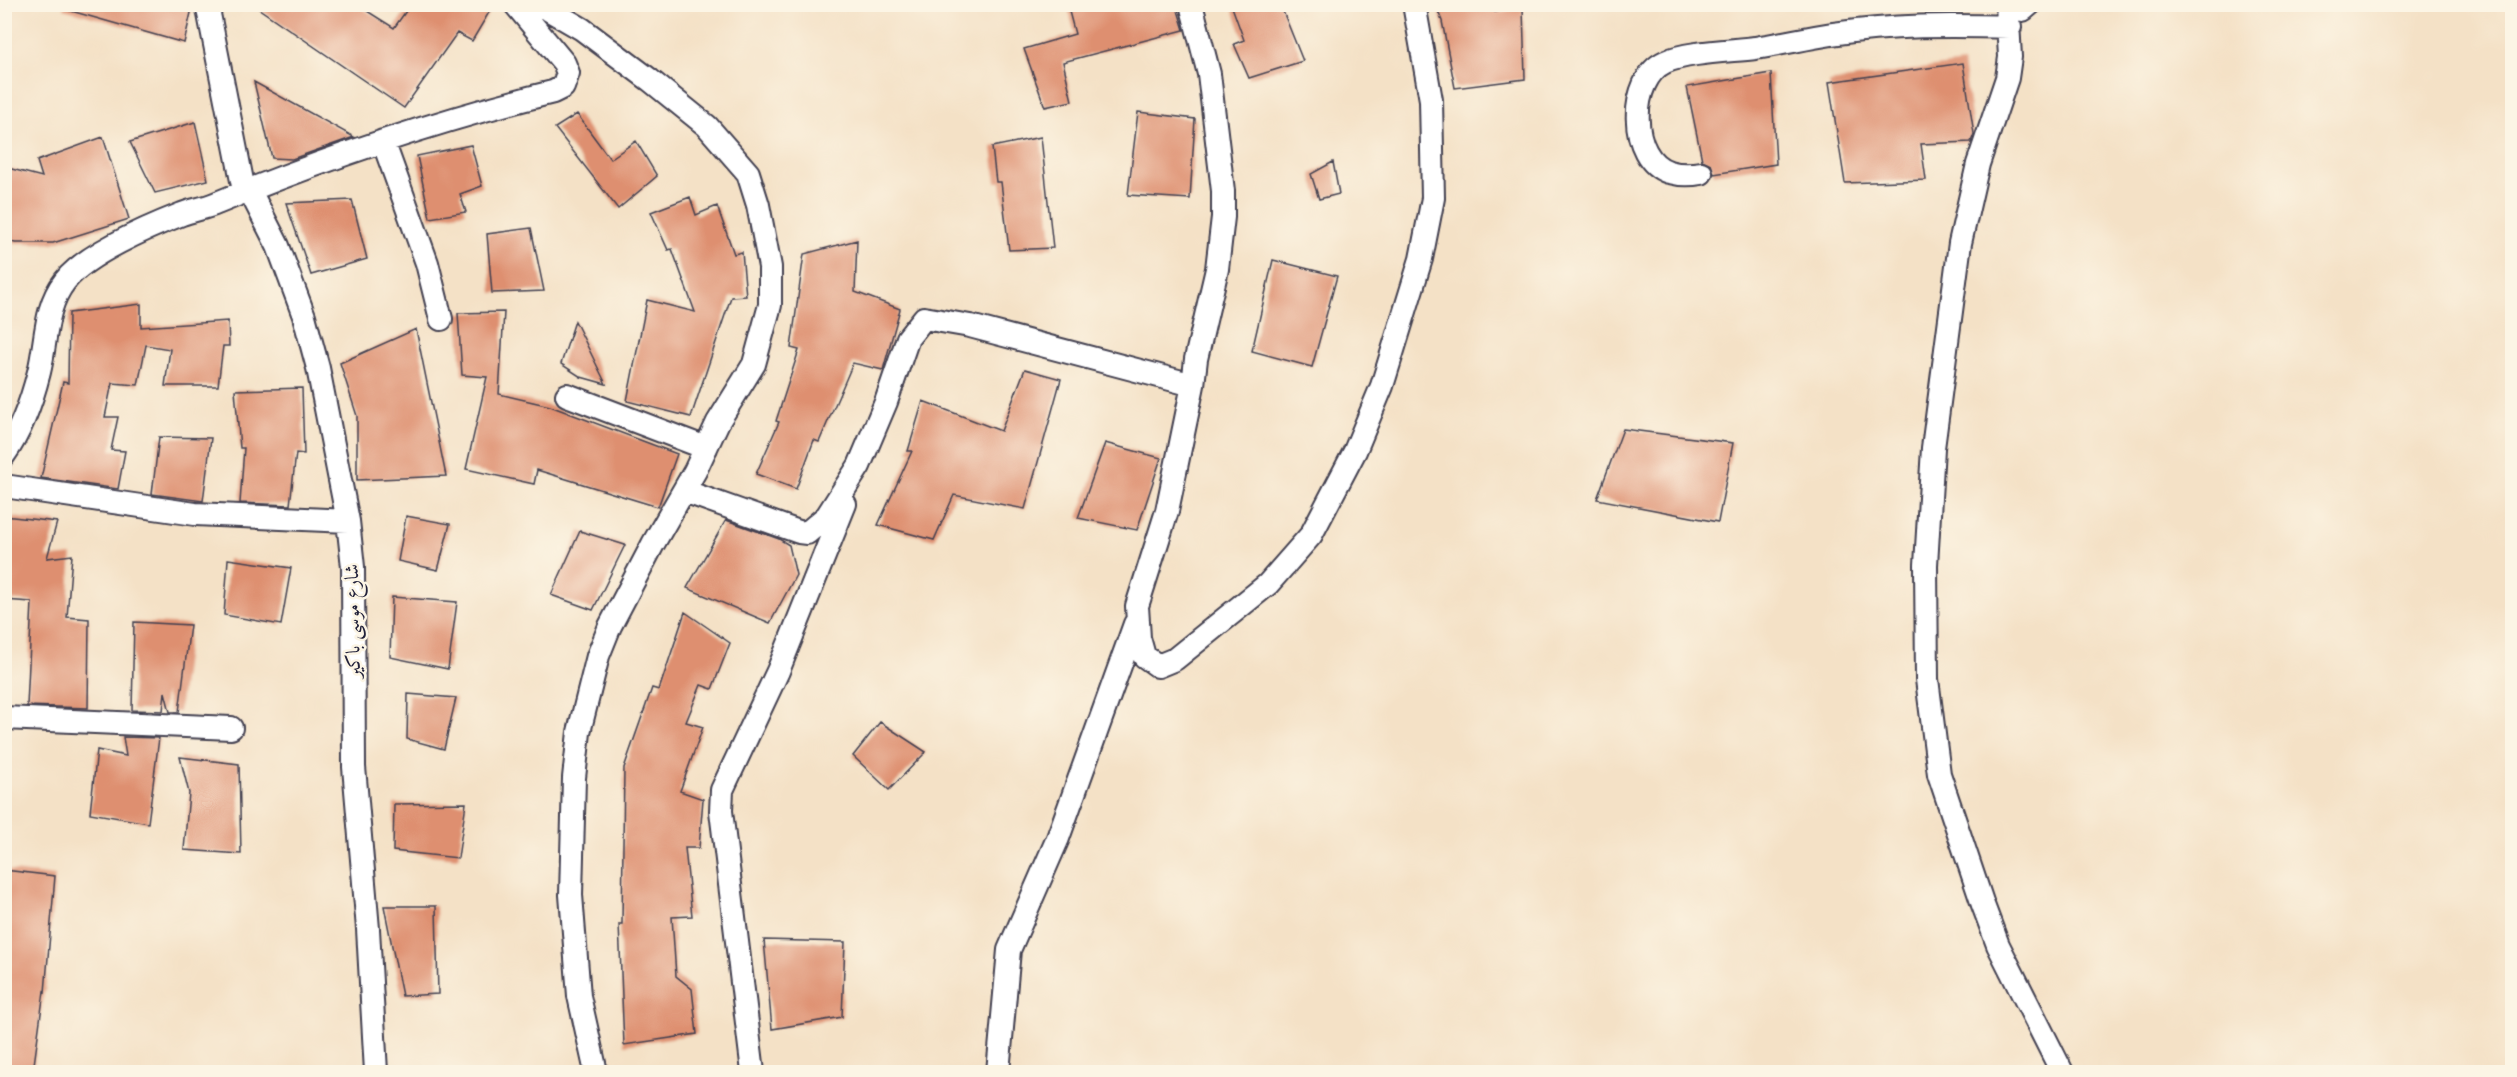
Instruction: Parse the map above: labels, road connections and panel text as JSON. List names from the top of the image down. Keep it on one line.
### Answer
{"streets":{"street":["شارع موسى باكير"]}}
